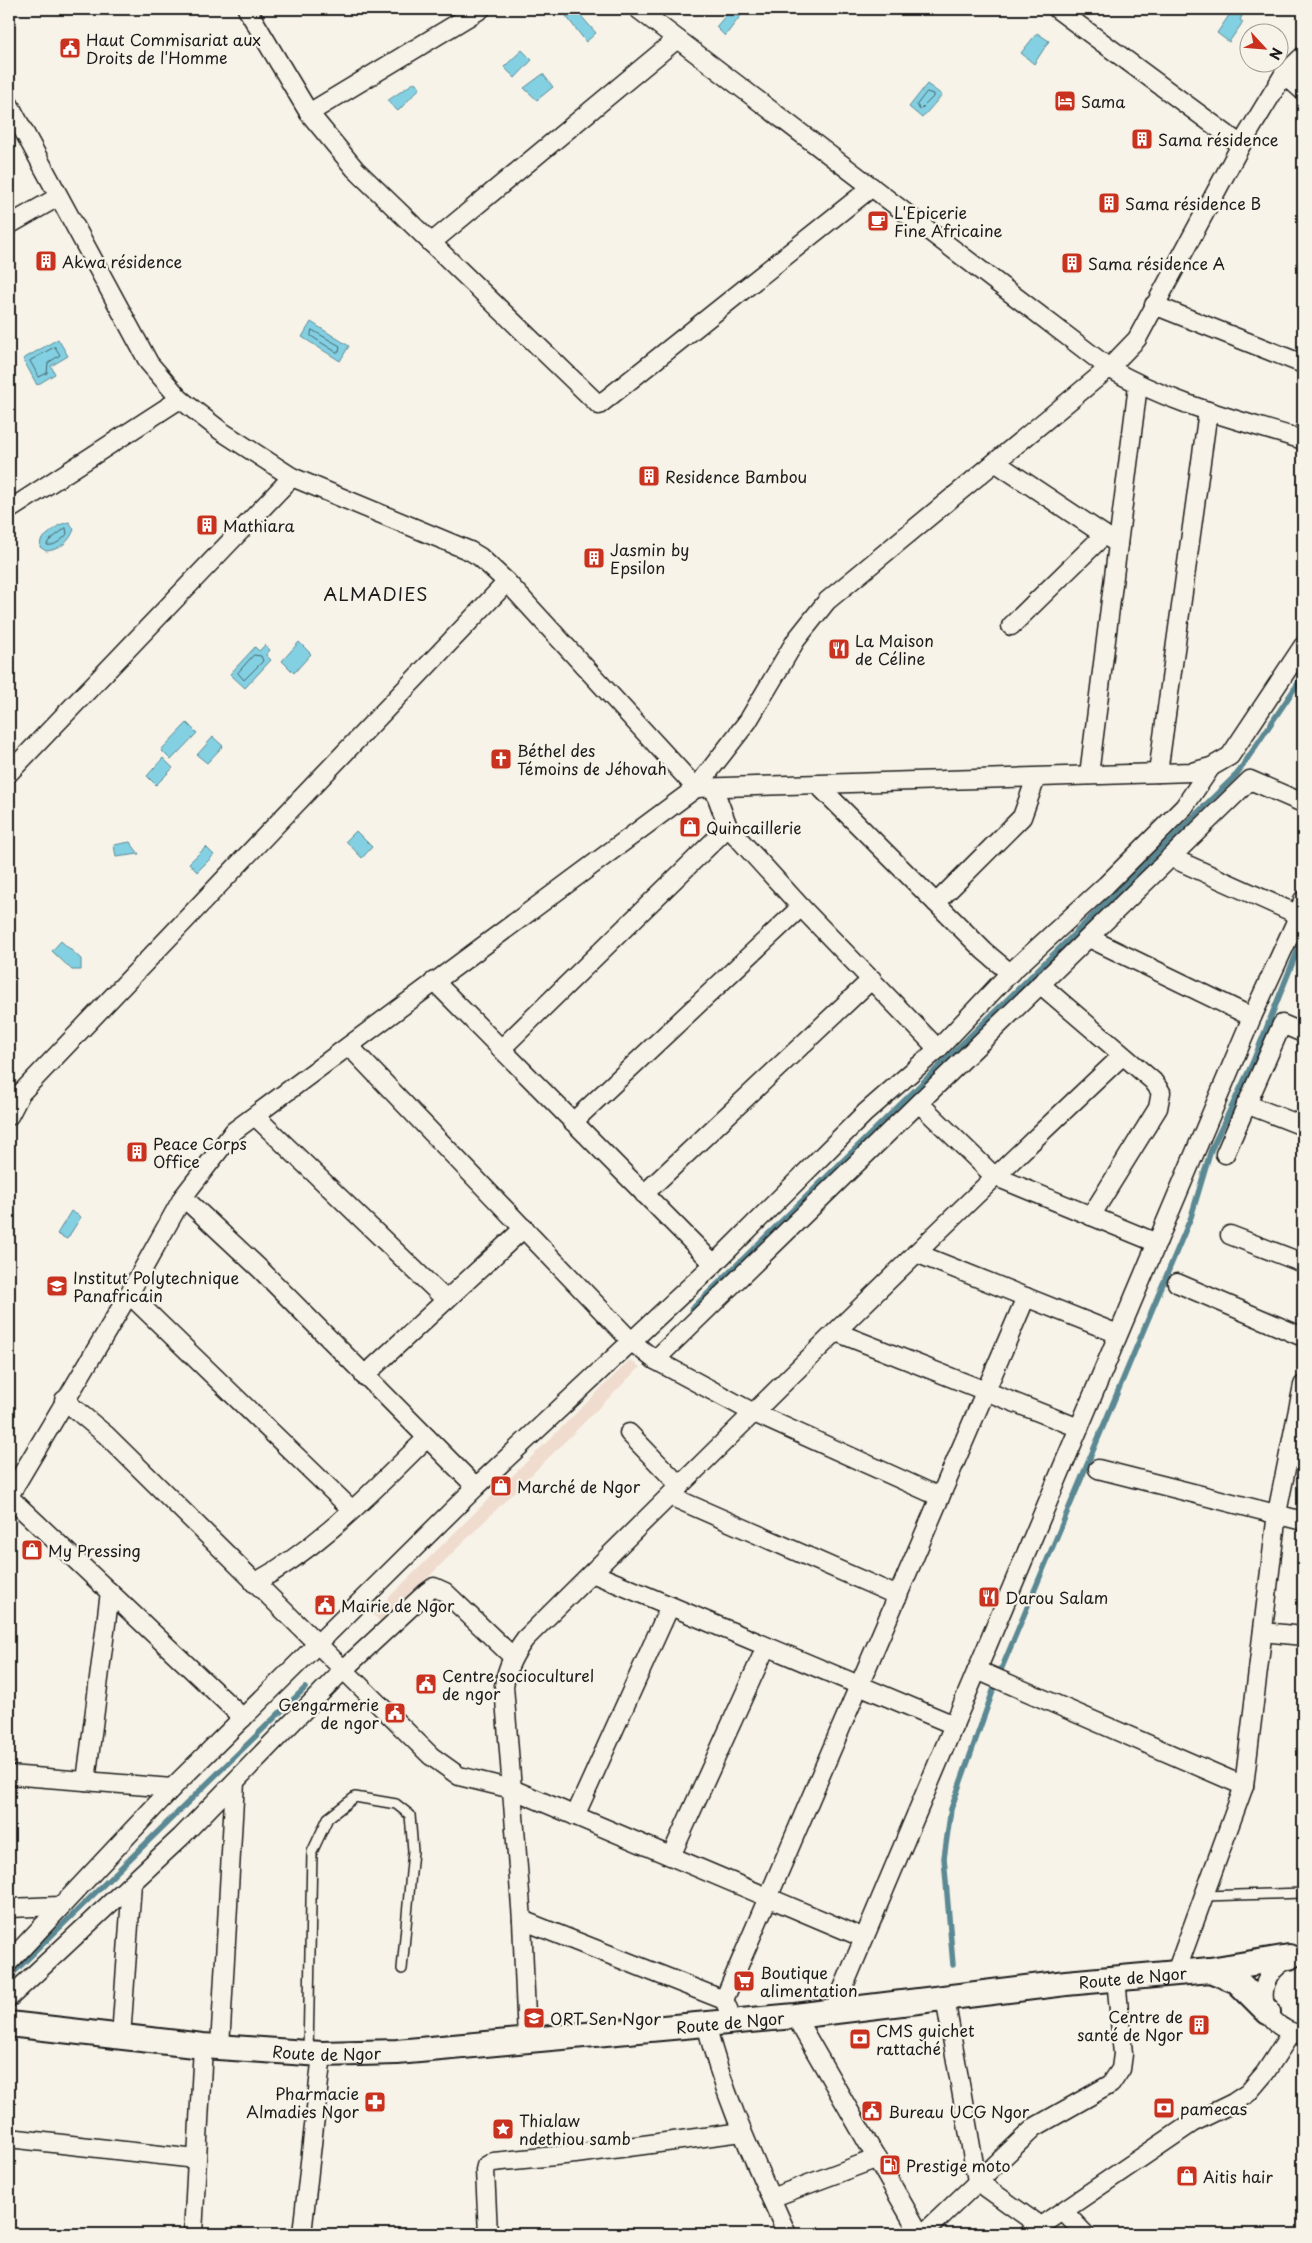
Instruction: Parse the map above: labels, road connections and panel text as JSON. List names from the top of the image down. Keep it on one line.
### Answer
{"streets":{"street":["Route de Ngor"]},"districts":["ALMADIES"],"places":{"public building":["Haut Commisariat aux Droits de l'Homme","Mairie de Ngor","Centre socioculturel de ngor","Gengarmerie de ngor","Bureau UCG Ngor"],"hotel":["Sama"],"building":["Sama résidence","Sama résidence B","Akwa résidence","Sama résidence A","Residence Bambou","Mathiara","Jasmin by Epsilon","Peace Corps Office","Centre de santé de Ngor"],"cafe":["L'Epicerie Fine Africaine"],"restaurant":["La Maison de Céline","Darou Salam"],"church":["Béthel des Témoins de Jéhovah"],"shop":["Quincaillerie","Marché de Ngor","My Pressing","Aitis hair"],"school or university":["Institut Polytechnique Panafricain","ORT Sen Ngor"],"supermarket":["Boutique alimentation"],"bank":["CMS guichet rattaché","pamecas"],"pharmacy":["Pharmacie Almadies Ngor"],"place":["Thialaw ndethiou samb"],"fuel station":["Prestige moto"]},"north":"bottom right"}
